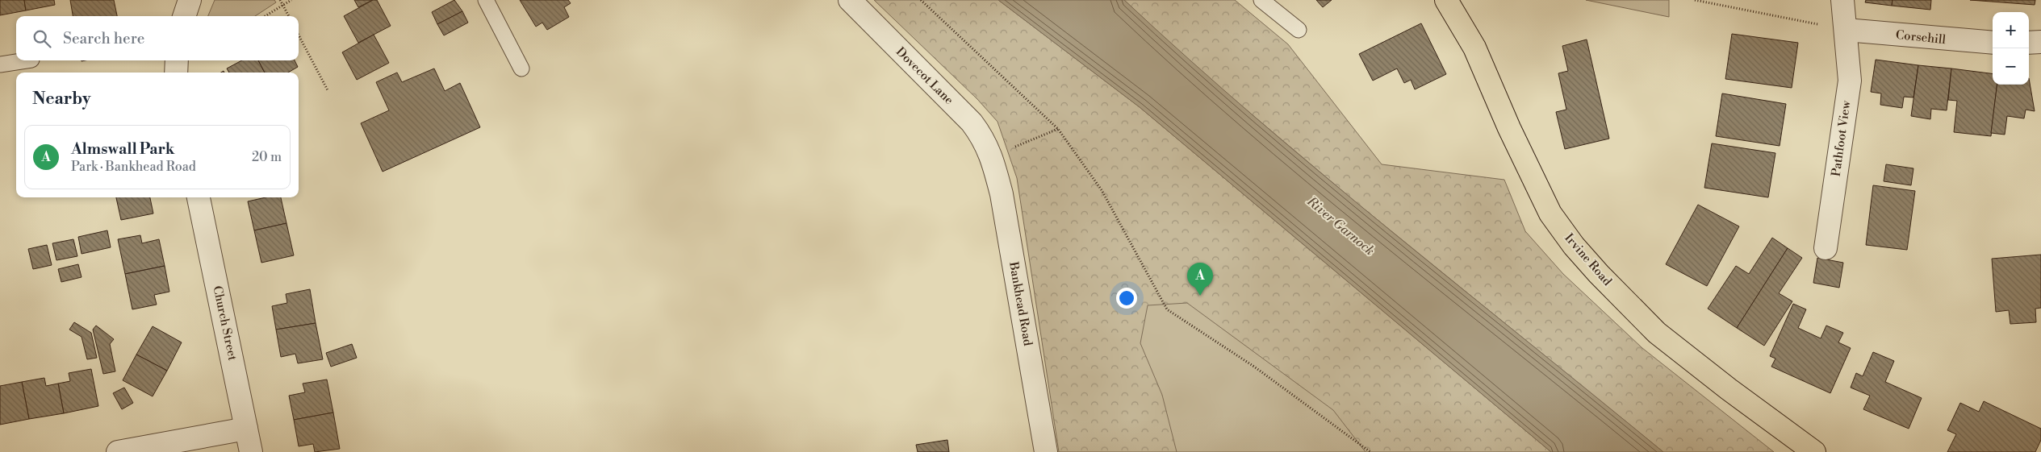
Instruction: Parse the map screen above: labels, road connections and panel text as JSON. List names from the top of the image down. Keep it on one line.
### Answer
{"streets":{"main road":["Irvine Road"],"street":["Corsehill","Dovecot Lane","Pathfoot View","Bankhead Road","Church Street"]},"crossings":[["Corsehill","Pathfoot View"],["Dovecot Lane","Bankhead Road"]],"water":["River Garnock"],"page":{"map_buttons":["+","−"],"search":"Search here","heading":"Nearby","list":[{"mark":"A","name":"Almswall Park","note":"Park · Bankhead Road","value":"20 m"}],"pins":"A"}}
